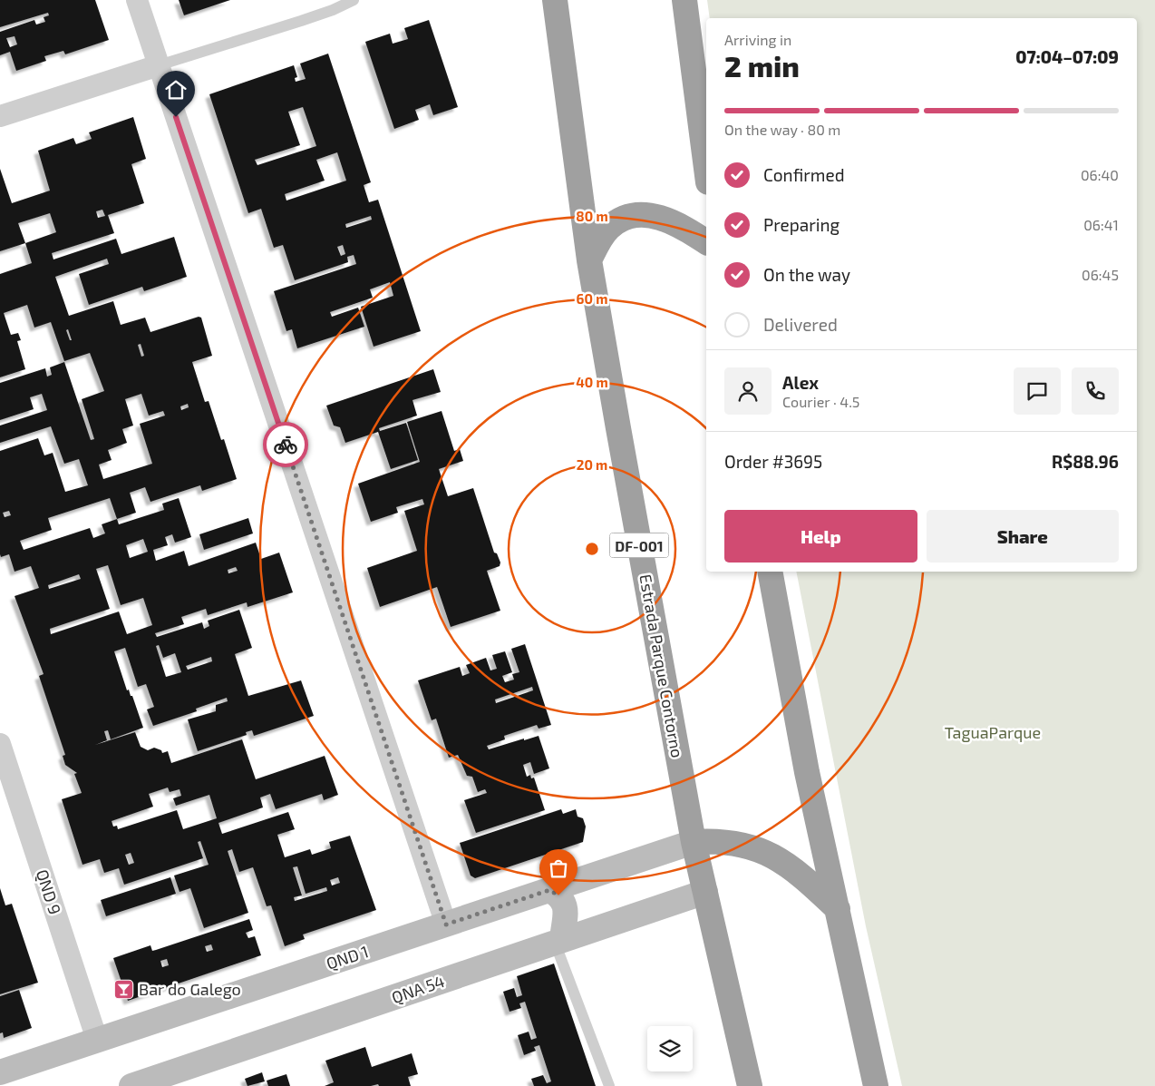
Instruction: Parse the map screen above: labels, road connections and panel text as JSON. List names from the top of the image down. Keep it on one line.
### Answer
{"streets":{"highway":["DF-001","Estrada Parque Contorno"],"main road":["QND 1","QNA 54"],"street":["QND 9"]},"crossings":[["Estrada Parque Contorno","QND 1"],["Estrada Parque Contorno","QNA 54"],["QND 9","QND 1"]],"parks":["TaguaParque"],"places":{"bar":["Bar do Galego"]},"page":{"heading":["2 min","Arriving in","07:04–07:09"],"panel":["Alex","Courier · 4.5","Order #3695","R$88.96"],"bar":"On the way · 80 m","list":[["Confirmed","06:40"],["Preparing","06:41"],["On the way","06:45"],"Delivered"],"buttons":["Help","Share"]},"rings":["80 m","60 m","40 m","20 m"]}
